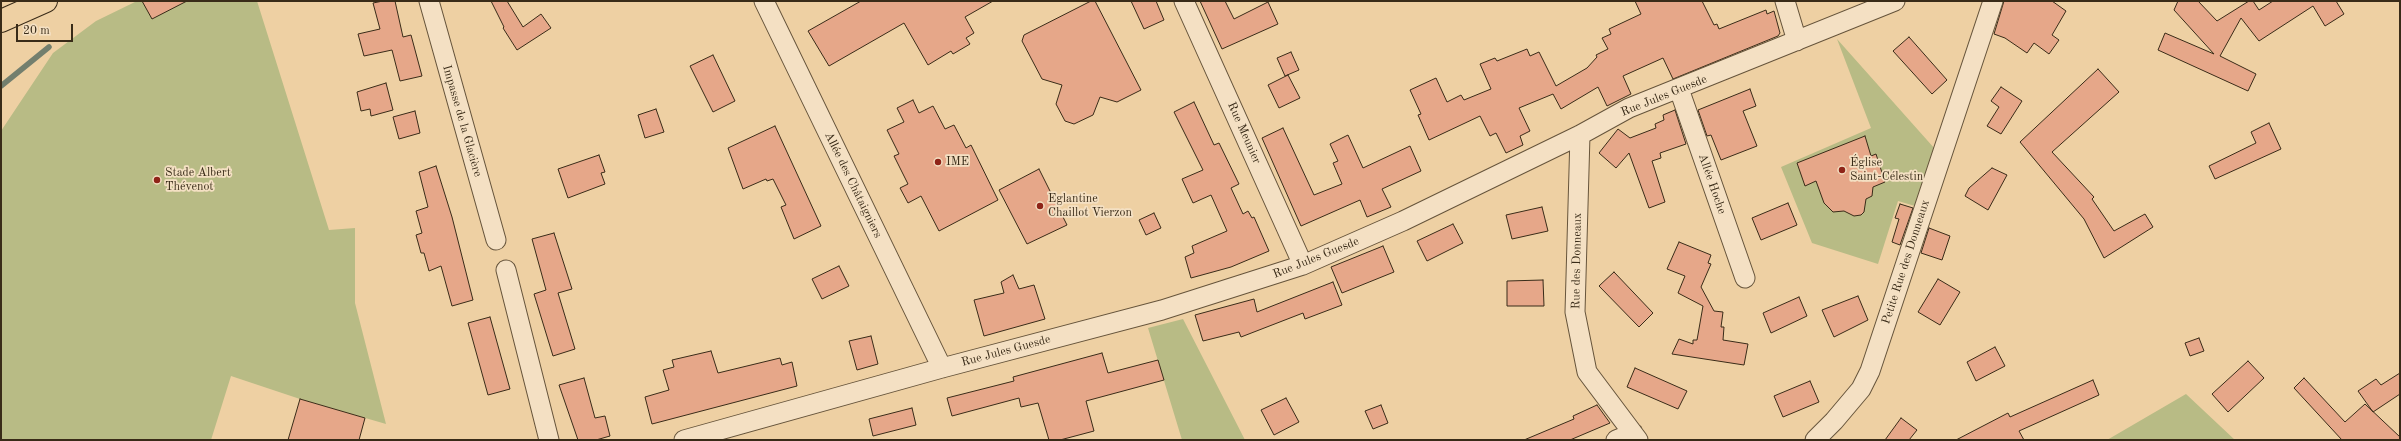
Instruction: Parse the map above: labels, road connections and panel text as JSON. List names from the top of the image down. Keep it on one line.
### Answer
{"streets":{"street":["Rue Jules Guesde","Impasse de la Glacière","Rue Meunier","Allée Hoche","Allée des Châtaigniers","Rue des Donneaux","Petite Rue des Donneaux"]},"crossings":[["Rue Jules Guesde","Rue Meunier"],["Rue Jules Guesde","Allée Hoche"],["Rue Jules Guesde","Allée des Châtaigniers"],["Rue Jules Guesde","Rue des Donneaux"]],"places":["IME","Église Saint-Célestin","Stade Albert Thévenot","Eglantine Chaillot Vierzon"],"scale_bar":"20 m"}
